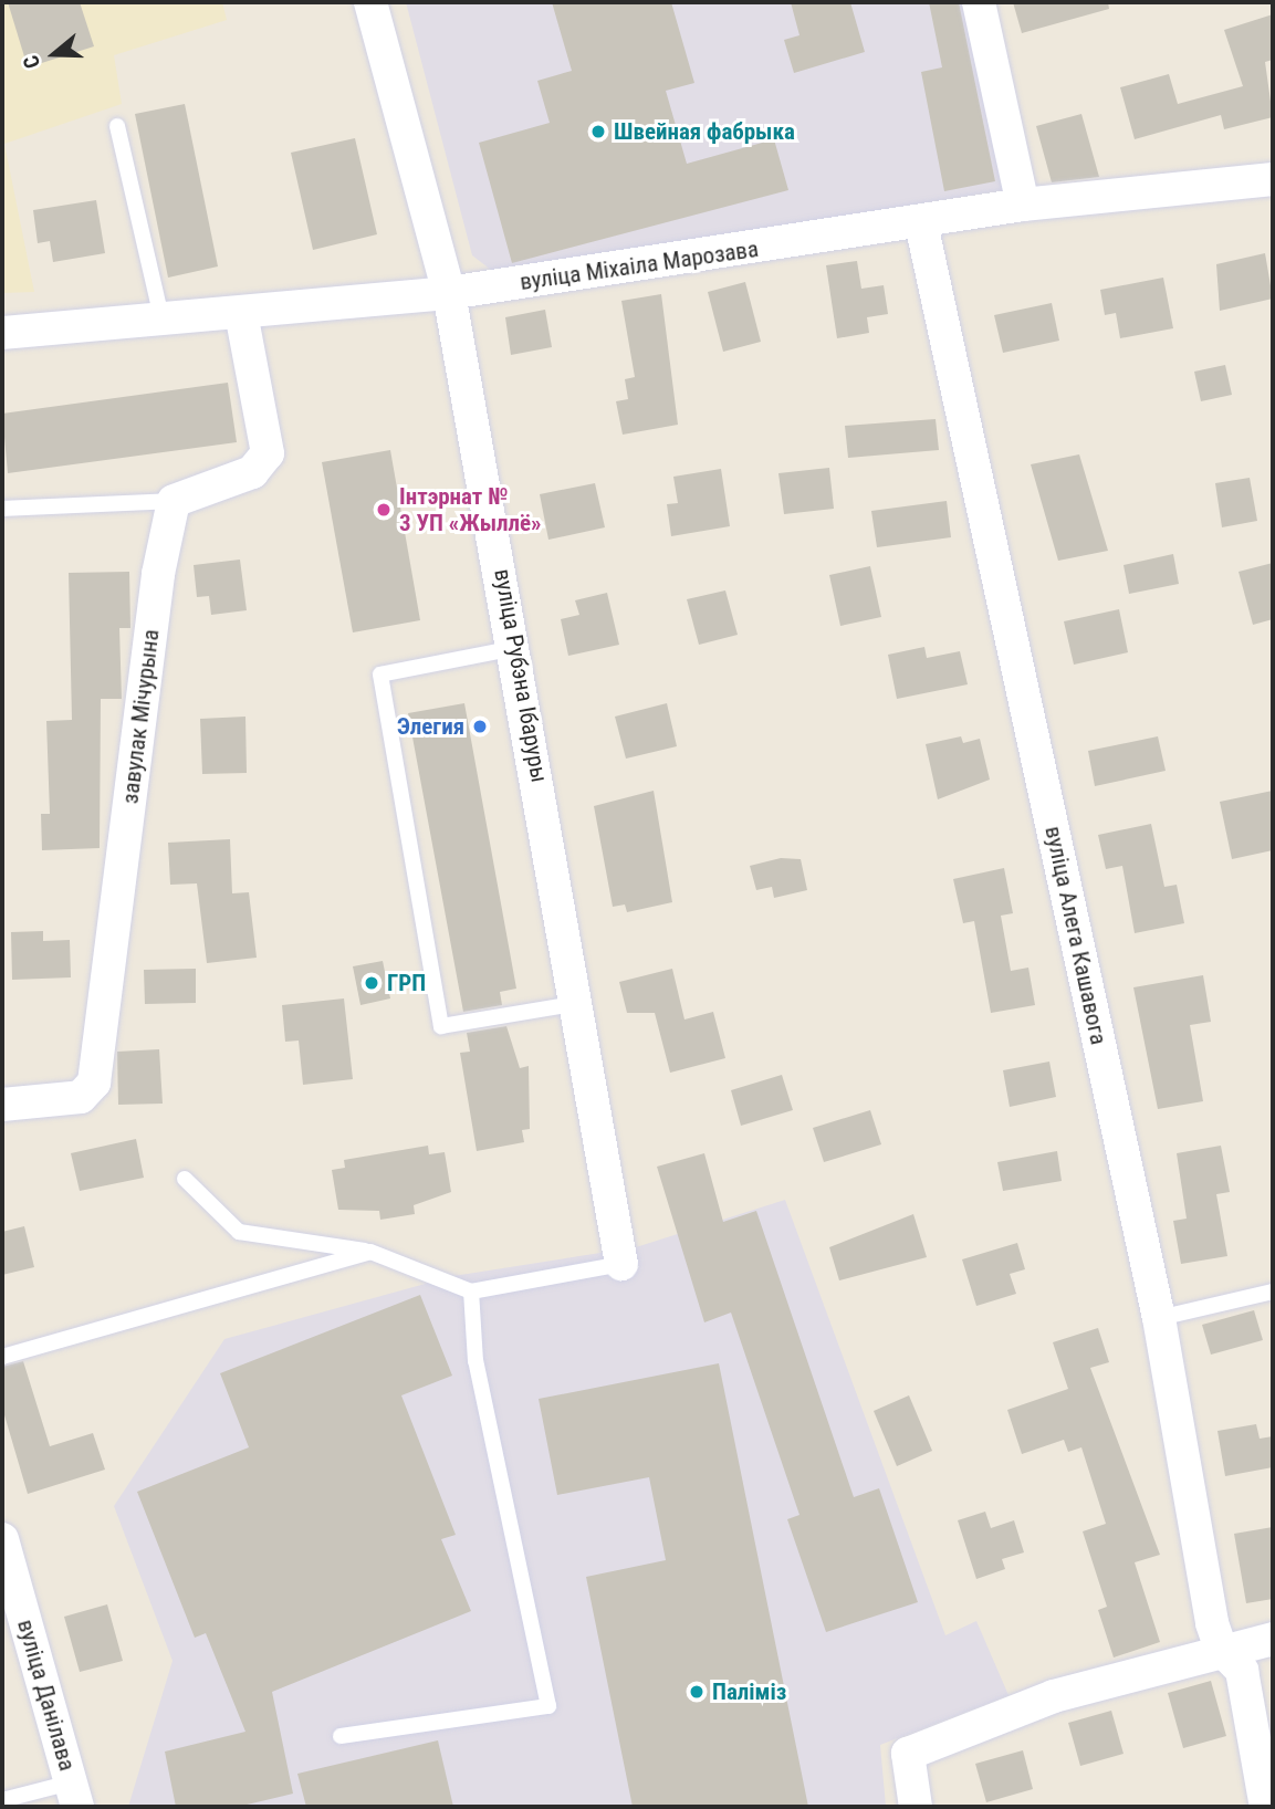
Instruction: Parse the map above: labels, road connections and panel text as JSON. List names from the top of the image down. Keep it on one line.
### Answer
{"streets":{"street":["вуліца Міхаіла Марозава","вуліца Рубэна Ібаруры","завулак Мічурына","вуліца Алега Кашавога","вуліца Данілава"]},"crossings":[["вуліца Міхаіла Марозава","вуліца Рубэна Ібаруры"],["вуліца Міхаіла Марозава","вуліца Алега Кашавога"]],"places":["Швейная фабрыка","Інтэрнат № 3 УП «Жыллё»","Элегия","ГРП","Паліміз"],"north":"left"}
